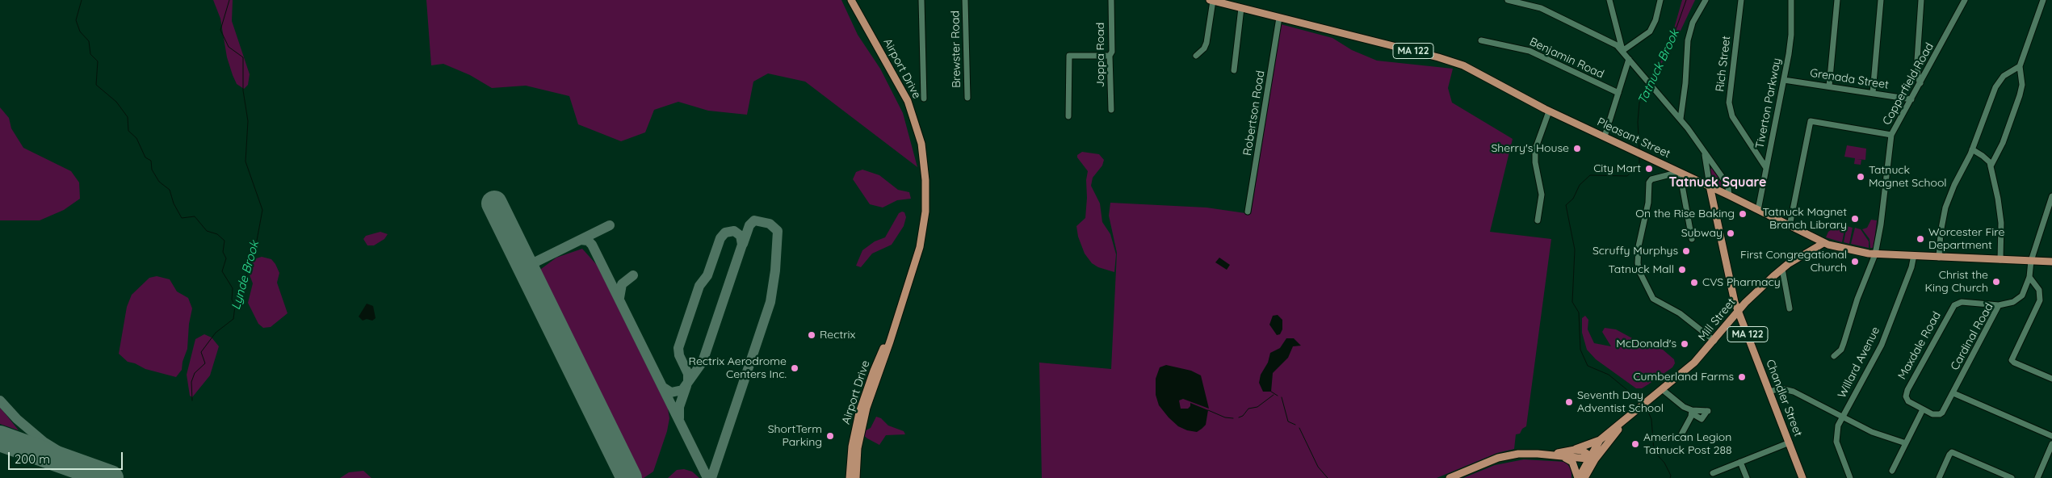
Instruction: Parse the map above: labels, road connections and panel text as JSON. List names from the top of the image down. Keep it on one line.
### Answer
{"streets":{"main road":["MA 122","Airport Drive","Pleasant Street","Mill Street","Chandler Street"],"street":["Brewster Road","Joppa Road","Benjamin Road","Rich Street","Grenada Street","Copperfield Road","Tiverton Parkway","Robertson Road","Cardinal Road","Maxdale Road","Willard Avenue"]},"crossings":[["Rich Street","Tiverton Parkway"],["Grenada Street","Copperfield Road"],["Grenada Street","Tiverton Parkway"],["Copperfield Road","Pleasant Street"],["Tiverton Parkway","Pleasant Street"],["Robertson Road","Pleasant Street"],["Pleasant Street","Mill Street"],["Pleasant Street","Cardinal Road"],["Pleasant Street","Willard Avenue"],["Pleasant Street","Chandler Street"],["Mill Street","Chandler Street"],["Cardinal Road","Maxdale Road"]],"districts":["Tatnuck Square"],"water":["Tatnuck Brook","Lynde Brook"],"places":["Sherry's House","City Mart","Tatnuck Magnet School","On the Rise Baking","Tatnuck Magnet Branch Library","Subway","Worcester Fire Department","Scruffy Murphys","First Congregational Church","Tatnuck Mall","Christ the King Church","CVS Pharmacy","Rectrix","McDonald's","Rectrix Aerodrome Centers Inc.","Cumberland Farms","Seventh Day Adventist School","ShortTerm Parking","American Legion Tatnuck Post 288"],"scale_bar":"200 m"}
